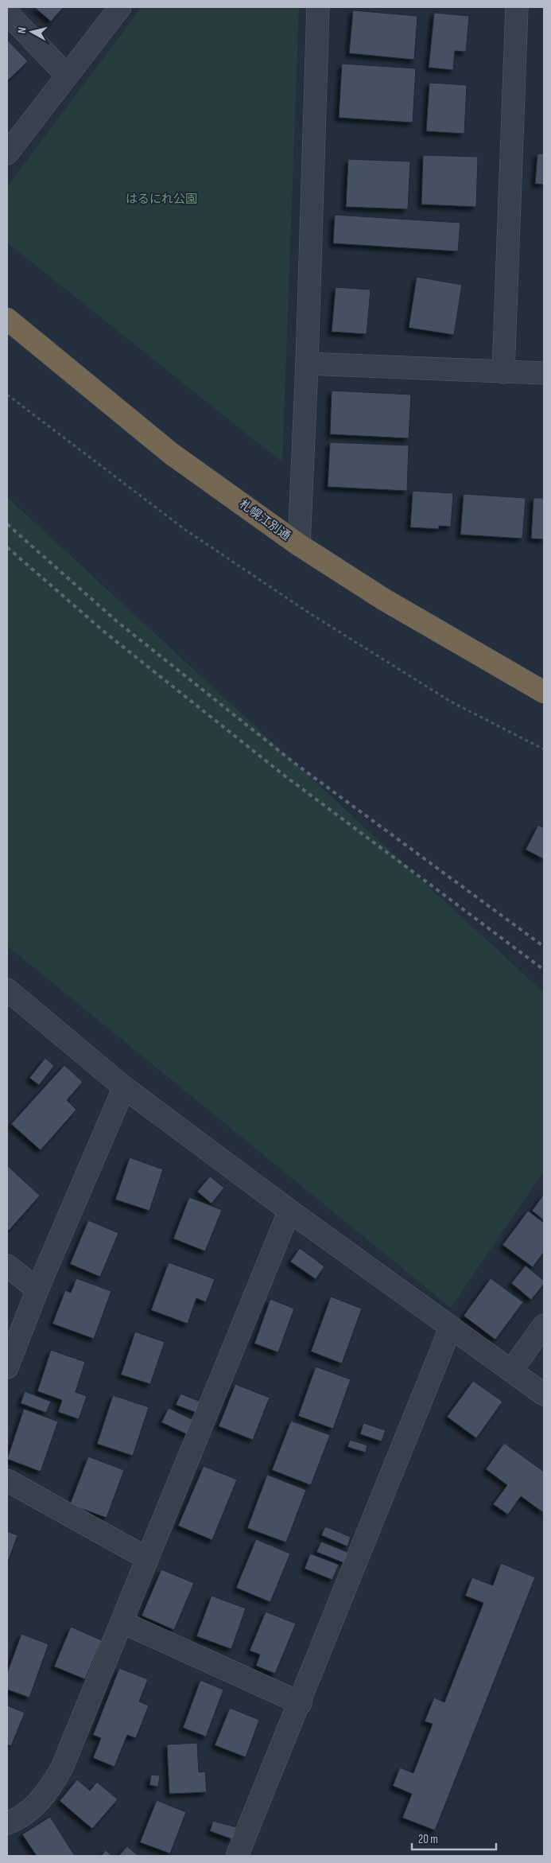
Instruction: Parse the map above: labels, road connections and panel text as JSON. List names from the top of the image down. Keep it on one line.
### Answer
{"streets":{"highway":["札幌江別通"]},"parks":["はるにれ公園"],"scale_bar":"20 m","north":"left"}
